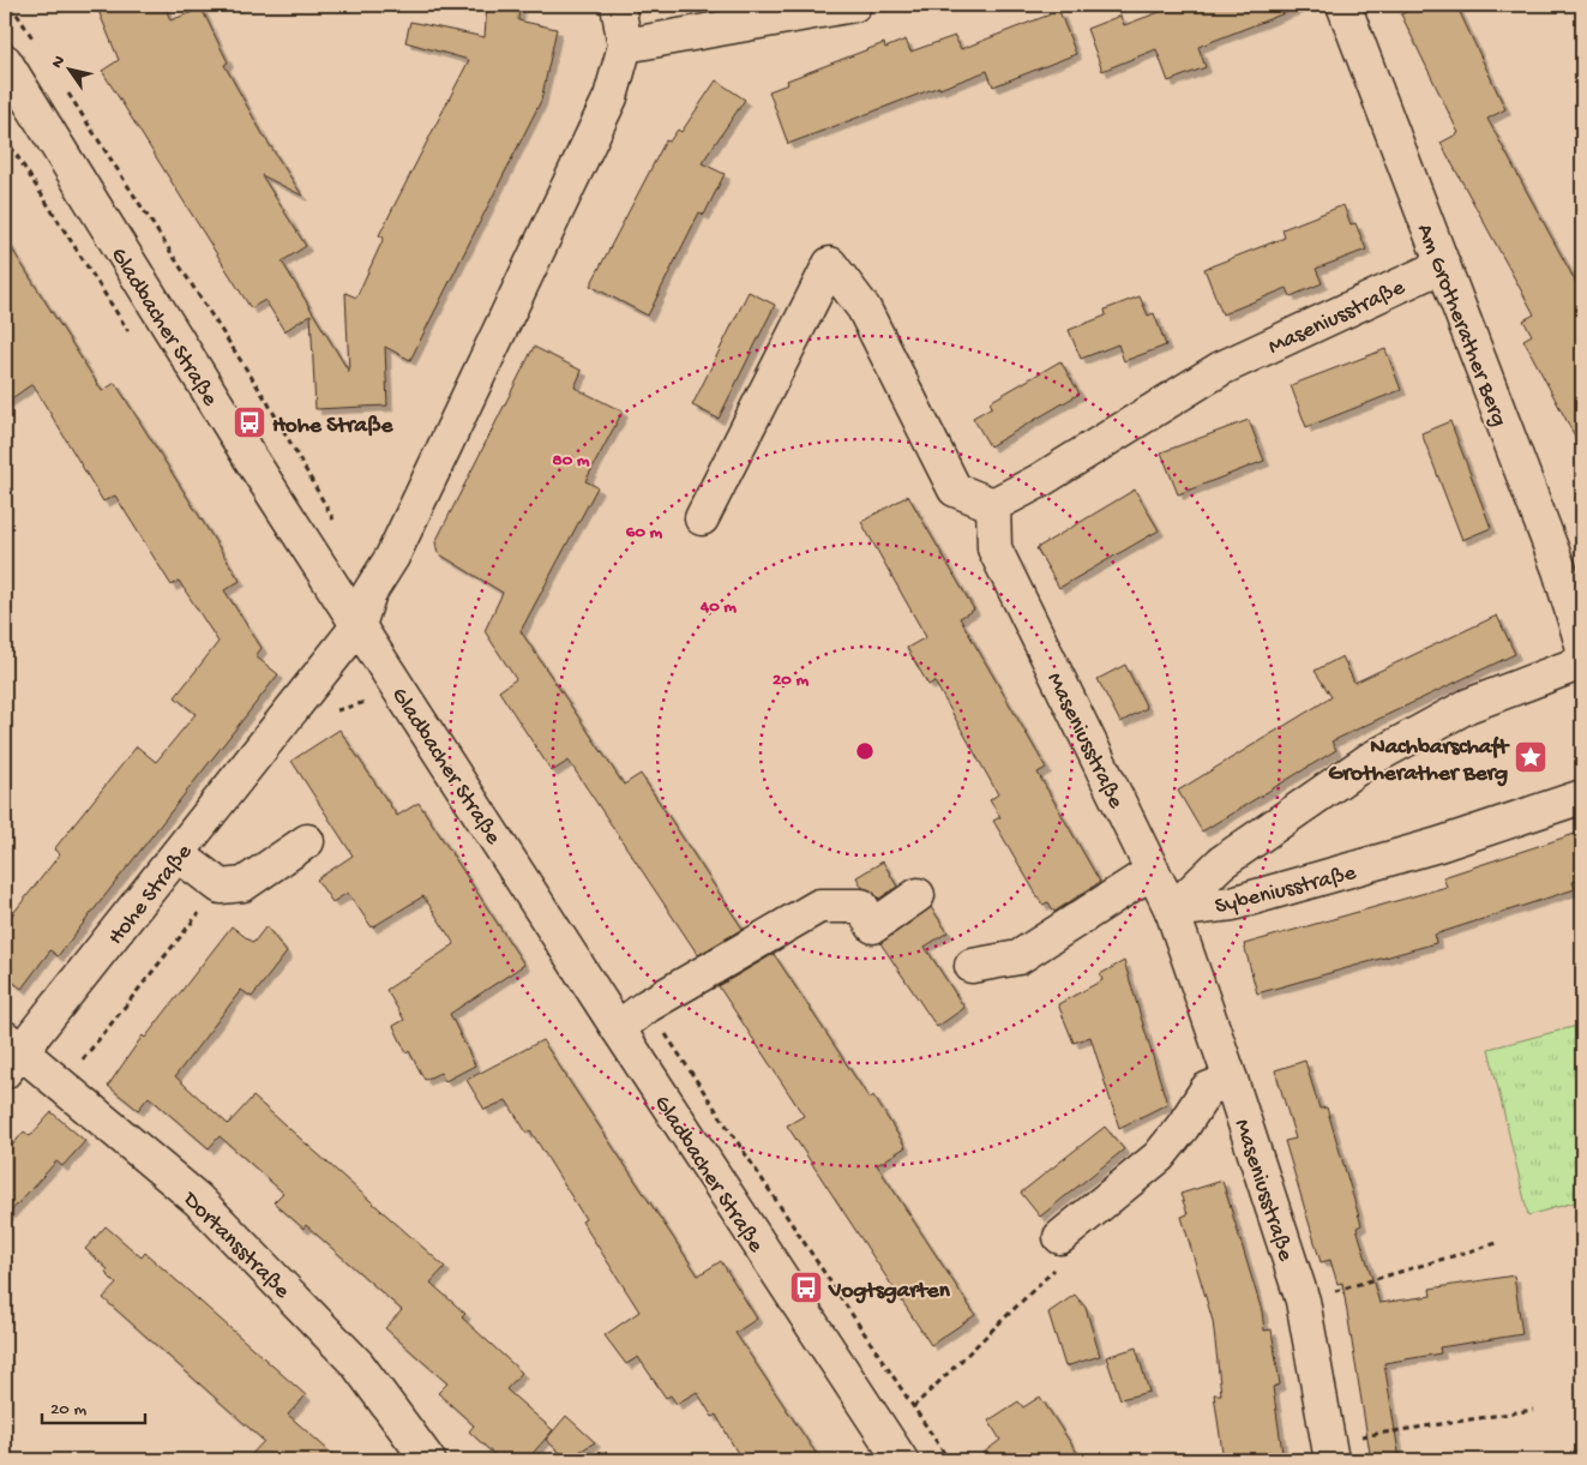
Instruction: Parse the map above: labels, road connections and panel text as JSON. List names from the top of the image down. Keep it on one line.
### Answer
{"streets":{"street":["Maseniusstraße","Am Grotherather Berg","Gladbacher Straße","Sybeniusstraße","Hohe Straße","Dortansstraße"]},"crossings":[["Maseniusstraße","Am Grotherather Berg"],["Maseniusstraße","Sybeniusstraße"],["Gladbacher Straße","Hohe Straße"],["Hohe Straße","Dortansstraße"]],"places":{"bus stop":["Hohe Straße","Vogtsgarten"],"place":["Nachbarschaft Grotherather Berg"]},"scale_bar":"20 m","north":"top left","rings":["80 m","60 m","40 m","20 m"]}
